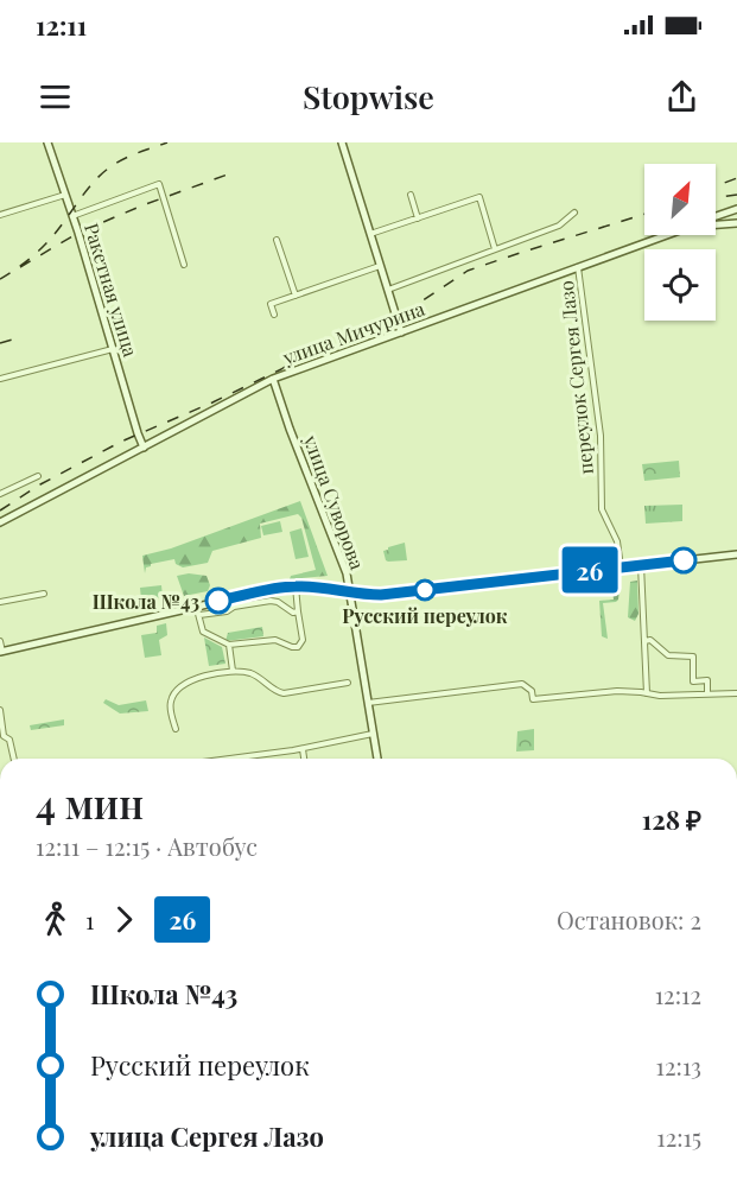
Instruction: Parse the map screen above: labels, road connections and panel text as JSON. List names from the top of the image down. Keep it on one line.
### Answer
{"streets":{"street":["Ракетная улица","улица Мичурина","переулок Сергея Лазо","улица Суворова"]},"crossings":[["Ракетная улица","улица Мичурина"],["улица Мичурина","переулок Сергея Лазо"],["улица Мичурина","улица Суворова"]],"places":["Русский переулок","Школа №43"],"lines":["bus line 26"],"north":"top right","page":{"status":"12:11","header":"Stopwise","on_map":"26","heading":["4 мин","12:11 – 12:15 · Автобус","128 ₽"],"legs":["1","26","Остановок: 2"],"list":[{"name":"Школа №43","value":"12:12"},{"name":"Русский переулок","value":"12:13"},{"name":"улица Сергея Лазо","value":"12:15"}]}}
